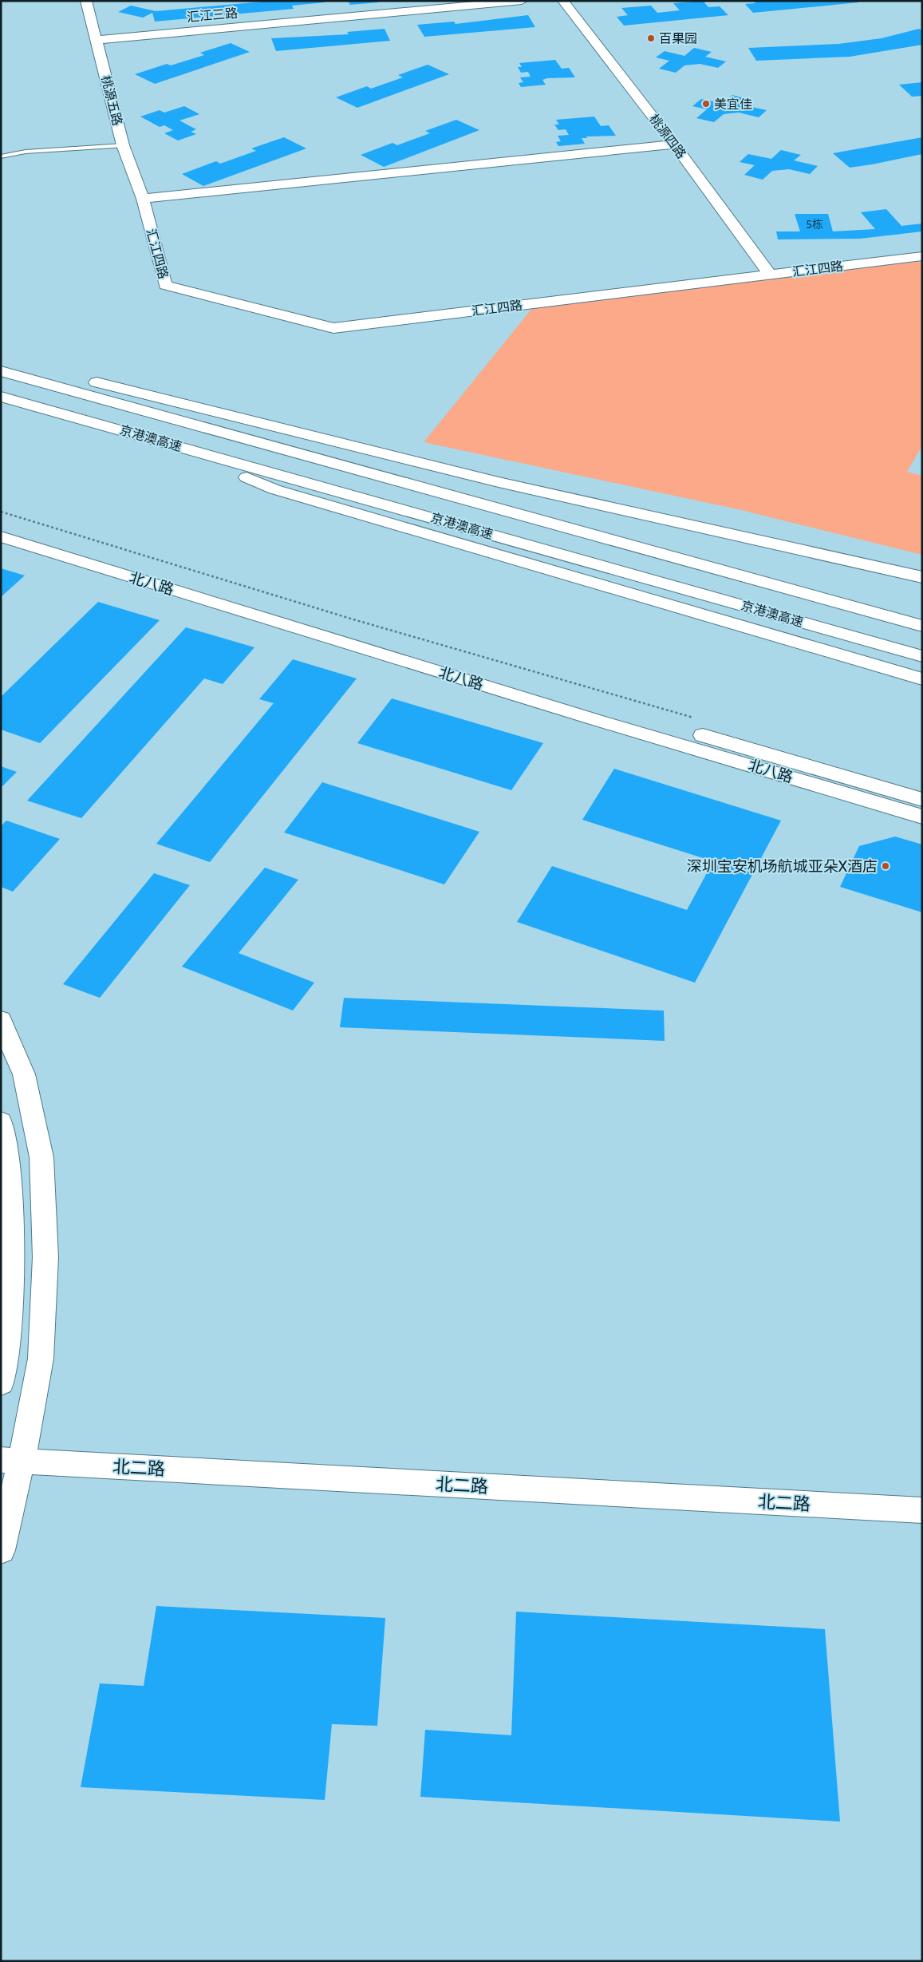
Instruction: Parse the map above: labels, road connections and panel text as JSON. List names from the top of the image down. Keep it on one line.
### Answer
{"streets":{"main road":["汇江三路","桃源五路","桃源四路","汇江四路","京港澳高速","北八路","北二路"]},"crossings":[["汇江三路","桃源五路"],["桃源五路","汇江四路"],["桃源四路","汇江四路"]],"places":["百果园","美宜佳","深圳宝安机场航城亚朵X酒店"],"house_numbers":["5栋"]}
